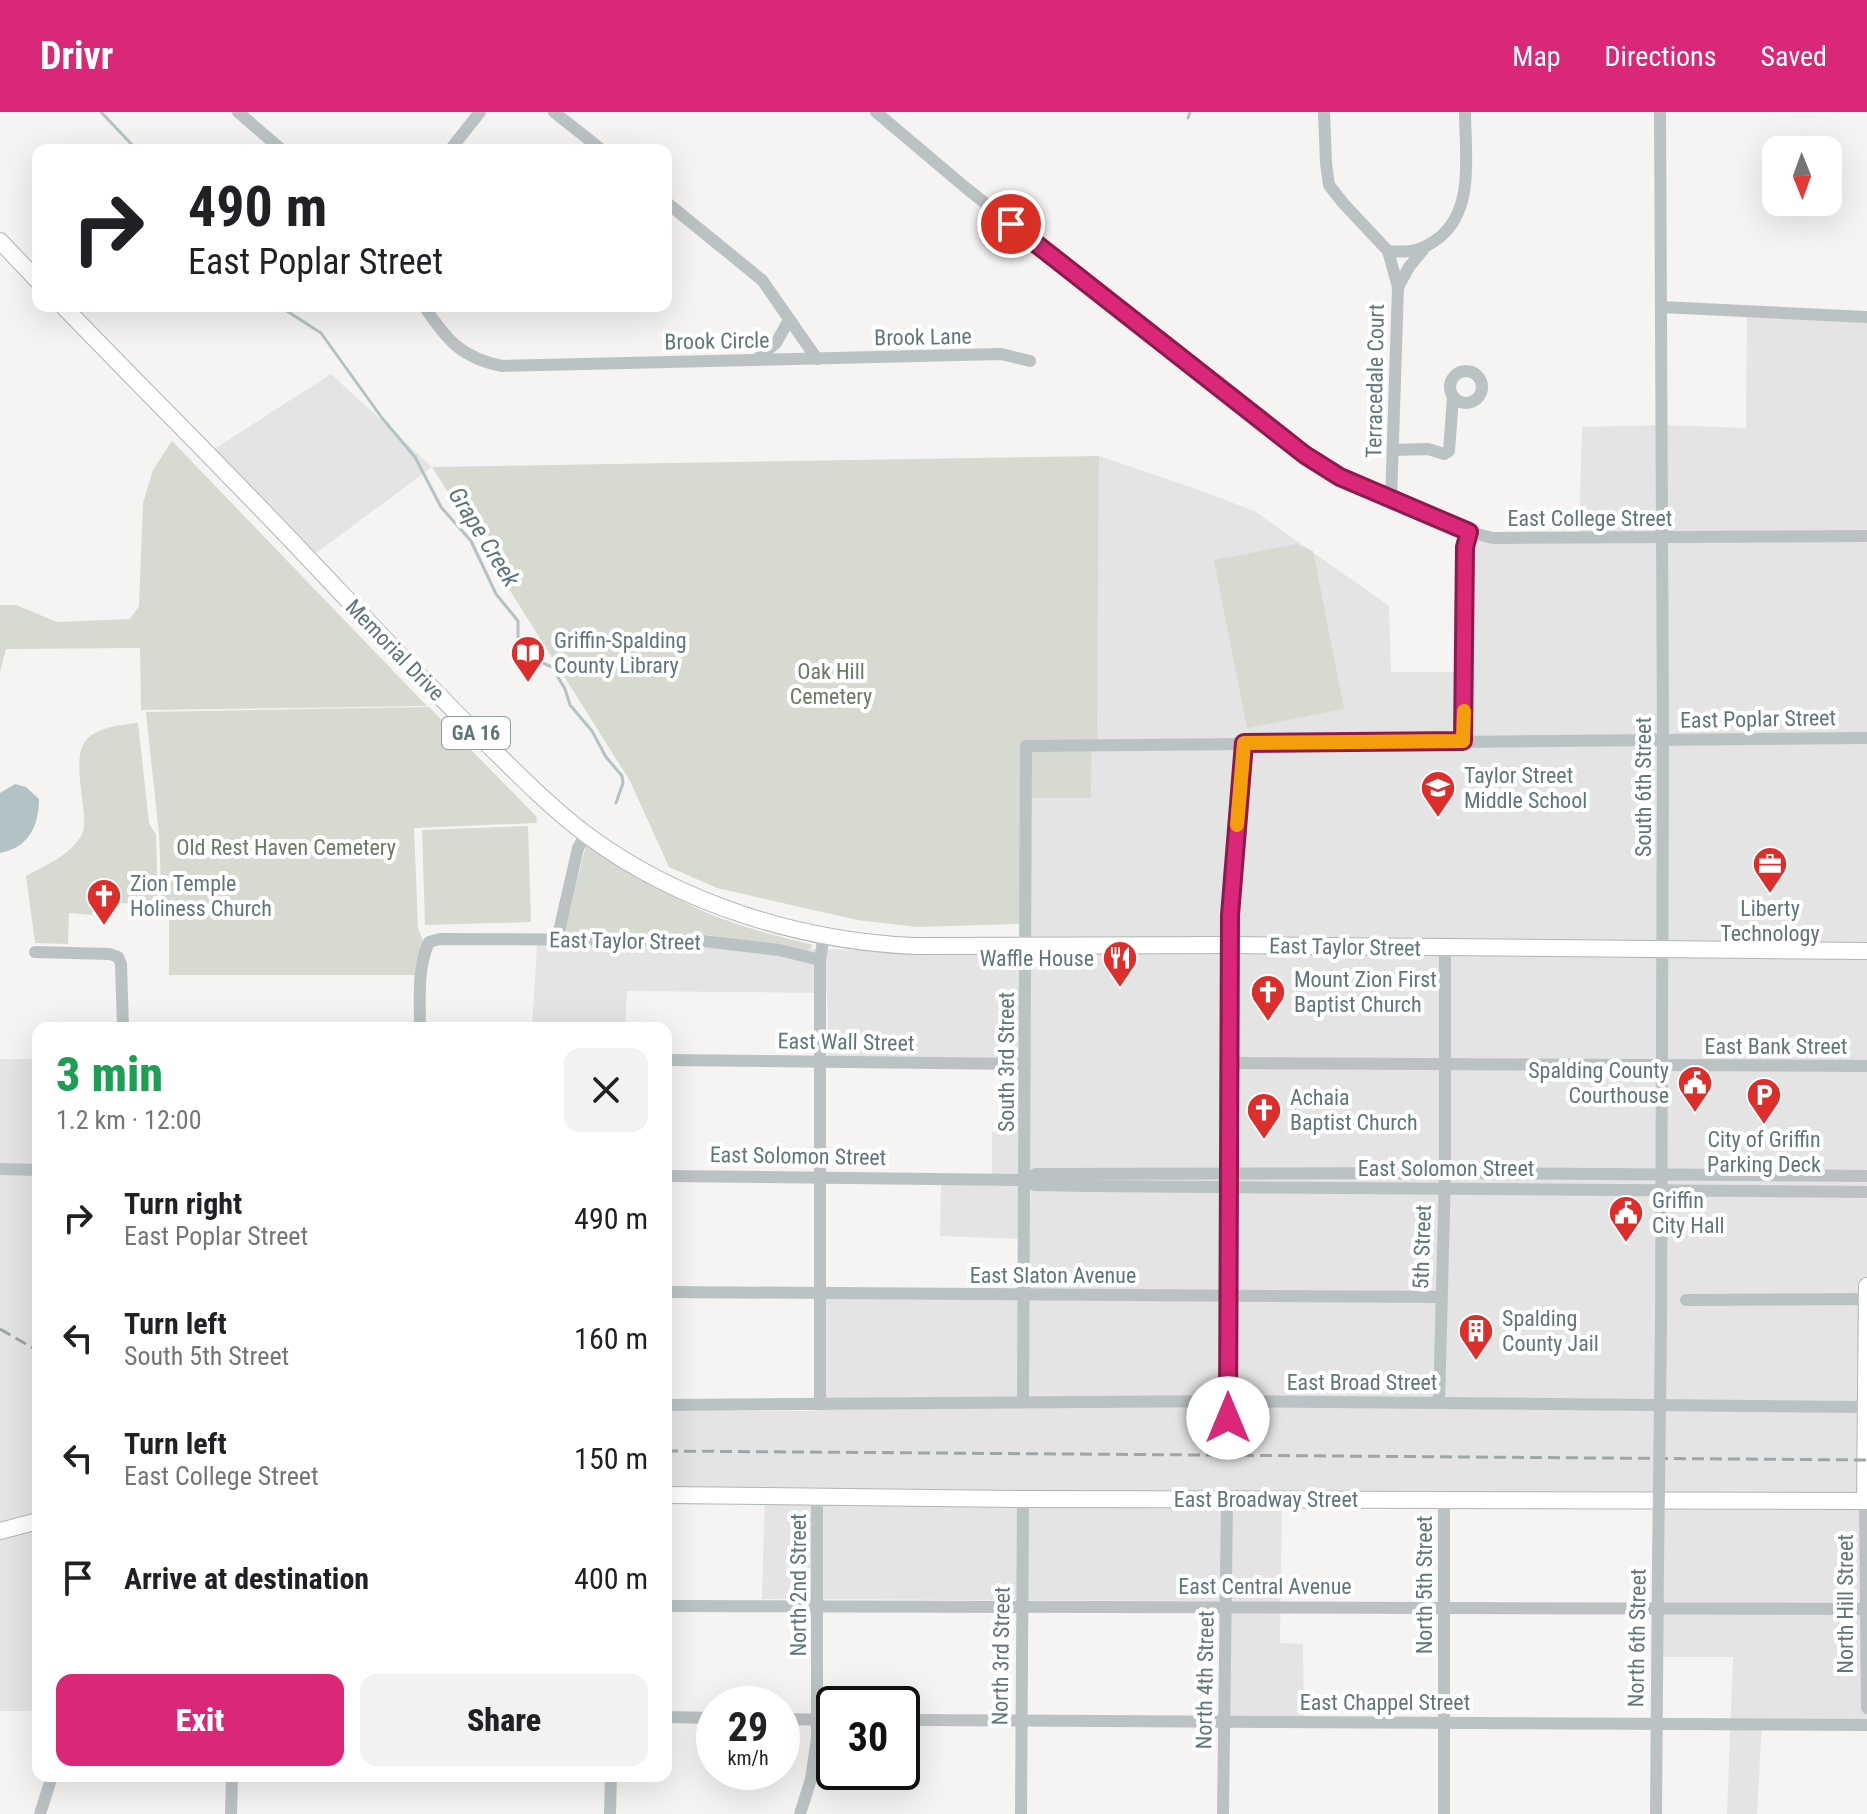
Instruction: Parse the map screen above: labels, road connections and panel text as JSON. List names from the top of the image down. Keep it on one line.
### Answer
{"streets":{"main road":["Memorial Drive","GA 16","East Taylor Street","East Broadway Street"],"street":["Brook Lane","Brook Circle","Terracedale Court","East College Street","East Poplar Street","South 6th Street","East Wall Street","East Bank Street","South 3rd Street","East Solomon Street","5th Street","East Slaton Avenue","East Broad Street","North 2nd Street","North 5th Street","East Central Avenue","North Hill Street","North 6th Street","North 3rd Street","North 4th Street","East Chappel Street"]},"crossings":[["Brook Lane","Brook Circle"],["Terracedale Court","East College Street"],["East College Street","South 6th Street"],["Memorial Drive","East Taylor Street"],["East Poplar Street","South 6th Street"],["East Poplar Street","South 3rd Street"],["South 6th Street","East Taylor Street"],["South 6th Street","East Bank Street"],["South 6th Street","East Solomon Street"],["South 6th Street","North 6th Street"],["East Taylor Street","South 3rd Street"],["East Taylor Street","5th Street"],["East Wall Street","South 3rd Street"],["East Bank Street","5th Street"],["South 3rd Street","East Solomon Street"],["East Solomon Street","5th Street"],["5th Street","East Slaton Avenue"],["5th Street","East Broad Street"],["East Broadway Street","North 2nd Street"],["East Broadway Street","North 5th Street"],["East Broadway Street","North Hill Street"],["East Broadway Street","North 3rd Street"],["East Broadway Street","North 4th Street"],["North 2nd Street","East Central Avenue"],["North 5th Street","East Central Avenue"],["North 5th Street","East Chappel Street"],["East Central Avenue","North Hill Street"],["East Central Avenue","North 6th Street"],["East Central Avenue","North 3rd Street"],["East Central Avenue","North 4th Street"],["North 6th Street","East Chappel Street"],["North 3rd Street","East Chappel Street"],["North 4th Street","East Chappel Street"]],"water":["Grape Creek"],"parks":["Oak Hill Cemetery","Old Rest Haven Cemetery"],"places":{"library":["Griffin-Spalding County Library"],"school or university":["Taylor Street Middle School"],"office":["Liberty Technology"],"church":["Zion Temple Holiness Church","Mount Zion First Baptist Church","Achaia Baptist Church"],"restaurant":["Waffle House"],"public building":["Spalding County Courthouse","Griffin City Hall"],"parking":["City of Griffin Parking Deck"],"building":["Spalding County Jail"]},"north":"bottom","page":{"header":"Drivr","nav":["Map","Directions","Saved"],"turn":["490 m","East Poplar Street"],"heading":["3 min","1.2 km · 12:00"],"list":[{"name":"Turn right","note":"East Poplar Street","value":"490 m"},{"name":"Turn left","note":"South 5th Street","value":"160 m"},{"name":"Turn left","note":"East College Street","value":"150 m"},{"name":"Arrive at destination","value":"400 m"}],"buttons":["Exit","Share"],"speed":"29 km/h","limit":"30"}}
